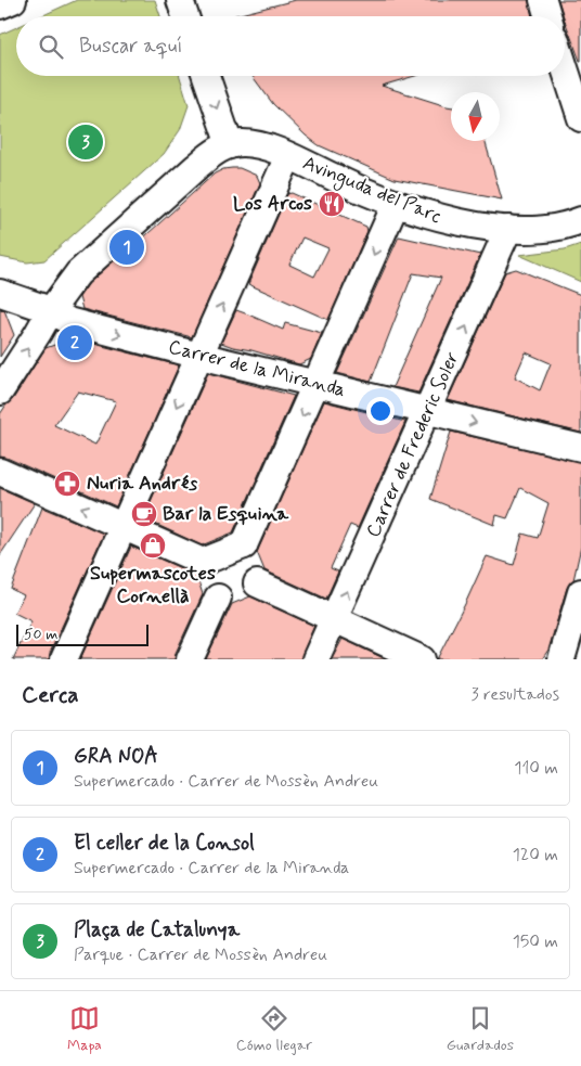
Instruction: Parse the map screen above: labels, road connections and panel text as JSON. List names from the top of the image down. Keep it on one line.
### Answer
{"streets":{"street":["Avinguda del Parc","Carrer de la Miranda","Carrer de Frederic Soler"]},"crossings":[["Avinguda del Parc","Carrer de Frederic Soler"],["Carrer de la Miranda","Carrer de Frederic Soler"]],"places":{"restaurant":["Los Arcos"],"pharmacy":["Nuria Andrés"],"cafe":["Bar la Esquina"],"shop":["Supermascotes Cornellà"]},"scale_bar":"50 m","north":"bottom","page":{"search":"Buscar aquí","pins":["3","1","2"],"scale":"50 m","heading":["Cerca","3 resultados"],"list":[{"mark":"1","name":"GRA NOA","note":"Supermercado · Carrer de Mossèn Andreu","value":"110 m"},{"mark":"2","name":"El celler de la Consol","note":"Supermercado · Carrer de la Miranda","value":"120 m"},{"mark":"3","name":"Plaça de Catalunya","note":"Parque · Carrer de Mossèn Andreu","value":"150 m"}],"nav":["Mapa","Cómo llegar","Guardados"]}}
